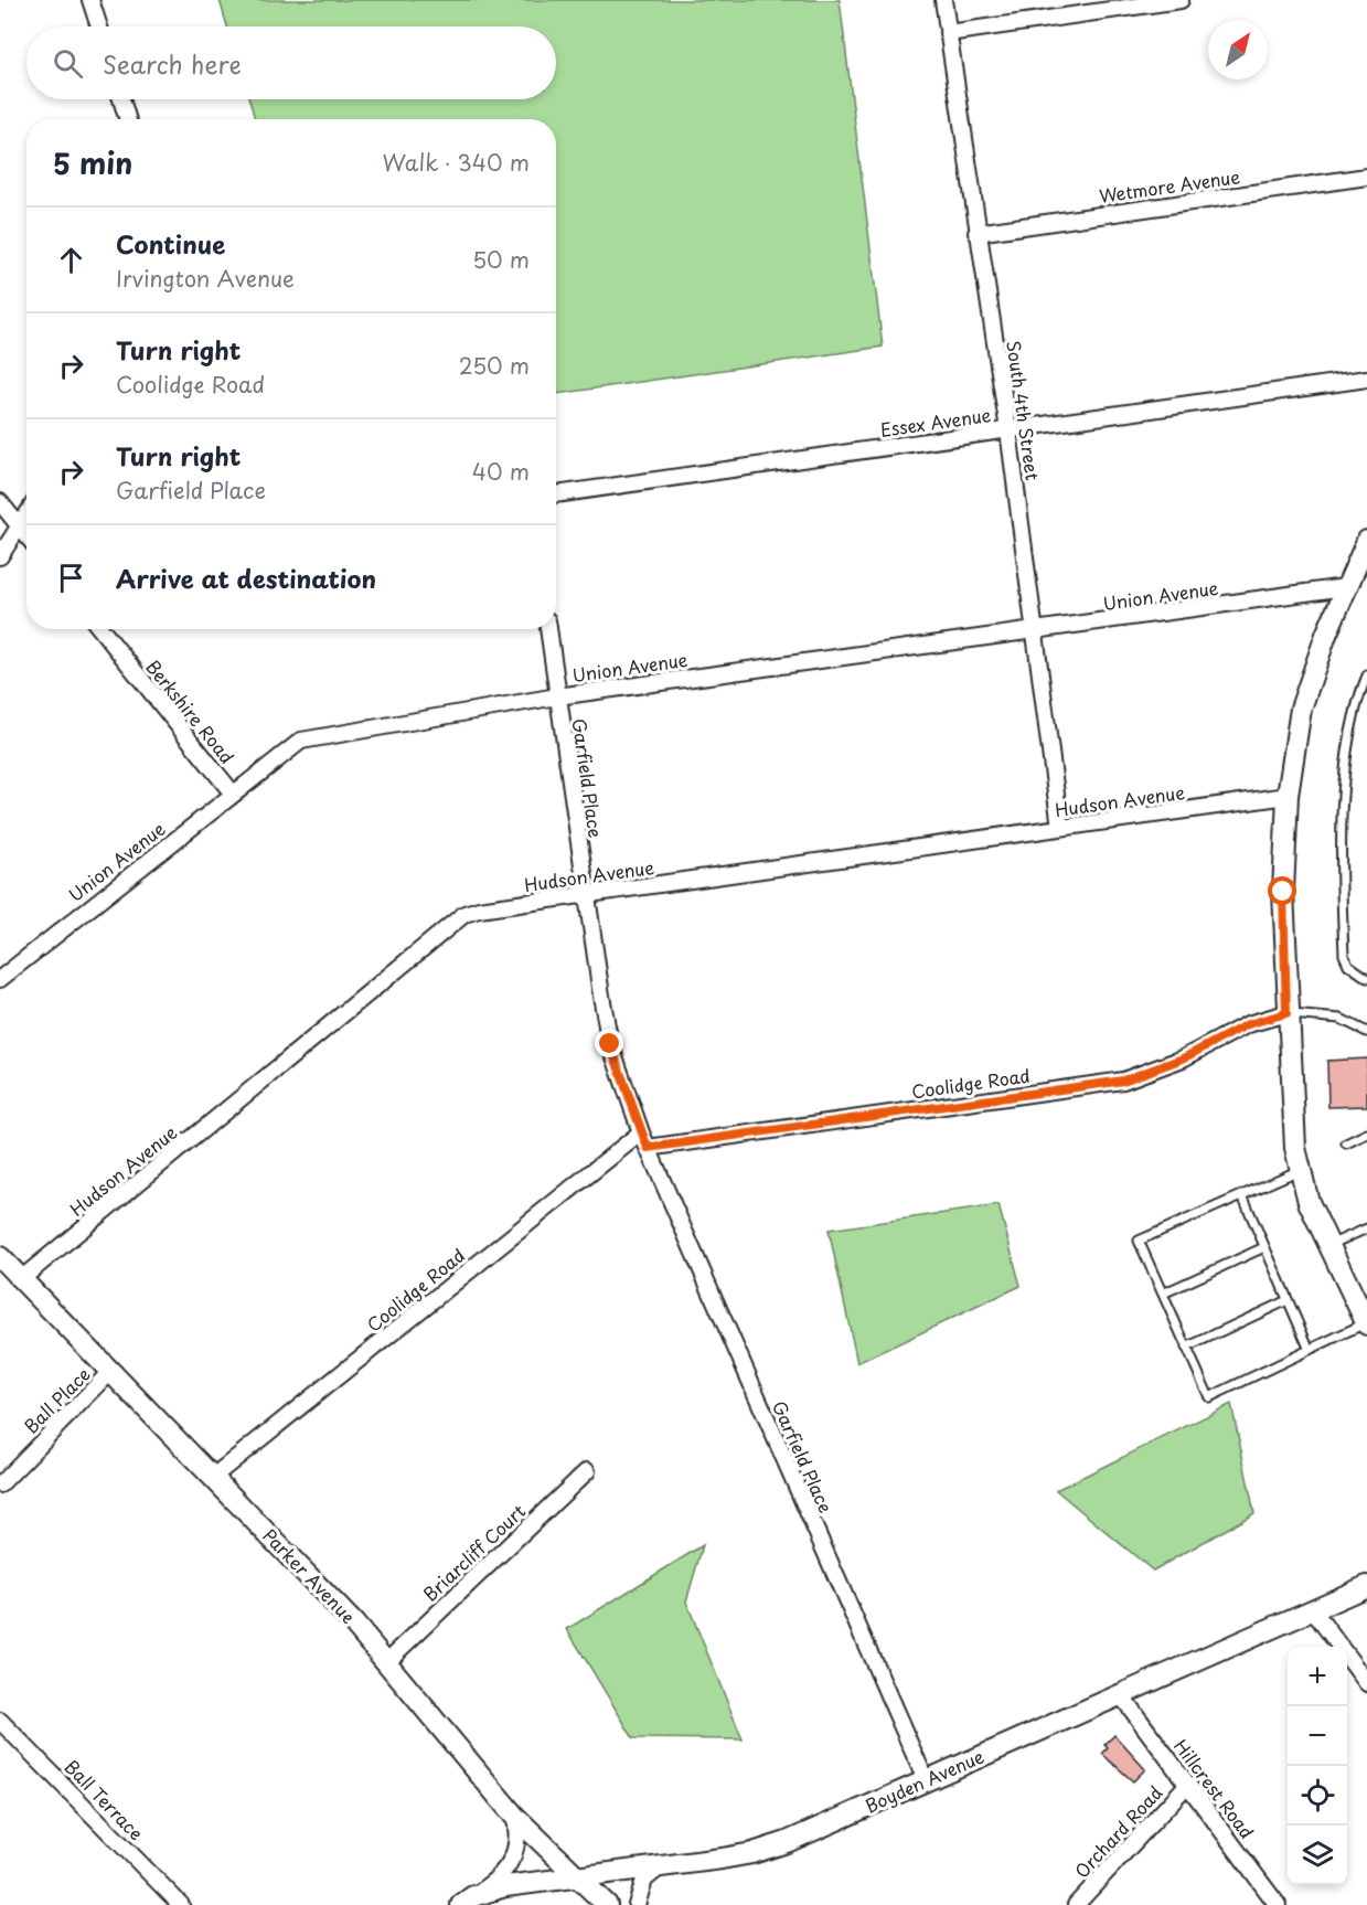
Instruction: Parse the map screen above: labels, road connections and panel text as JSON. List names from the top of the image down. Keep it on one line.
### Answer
{"streets":{"street":["Wetmore Avenue","South 4th Street","Essex Avenue","Union Avenue","Berkshire Road","Garfield Place","Hudson Avenue","Coolidge Road","Ball Place","Briarcliff Court","Parker Avenue","Boyden Avenue","Hillcrest Road","Ball Terrace","Orchard Road"]},"crossings":[["Wetmore Avenue","South 4th Street"],["South 4th Street","Essex Avenue"],["South 4th Street","Union Avenue"],["South 4th Street","Hudson Avenue"],["Union Avenue","Berkshire Road"],["Union Avenue","Garfield Place"],["Garfield Place","Hudson Avenue"],["Garfield Place","Coolidge Road"],["Garfield Place","Boyden Avenue"],["Hudson Avenue","Parker Avenue"],["Coolidge Road","Parker Avenue"],["Ball Place","Parker Avenue"],["Briarcliff Court","Parker Avenue"],["Parker Avenue","Boyden Avenue"],["Boyden Avenue","Hillcrest Road"],["Hillcrest Road","Orchard Road"]],"north":"top right","page":{"search":"Search here","heading":["5 min","Walk · 340 m"],"list":[["Continue","Irvington Avenue","50 m"],["Turn right","Coolidge Road","250 m"],["Turn right","Garfield Place","40 m"],"Arrive at destination"],"map_buttons":["+","−"]}}
